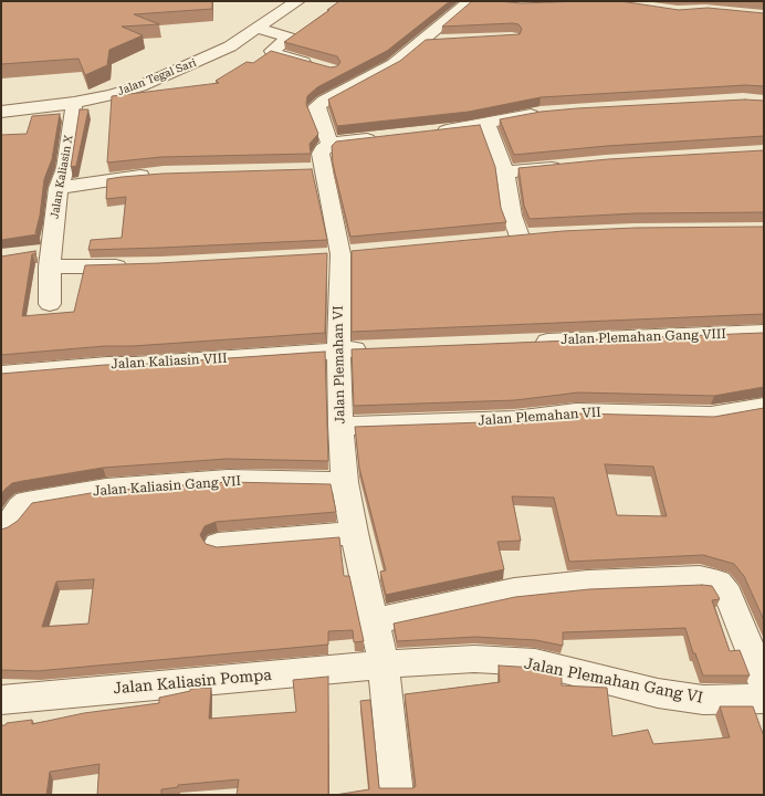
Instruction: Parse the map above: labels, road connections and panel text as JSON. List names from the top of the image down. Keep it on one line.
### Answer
{"streets":{"street":["Jalan Tegal Sari","Jalan Kaliasin X","Jalan Plemahan Gang VIII","Jalan Kaliasin VIII","Jalan Plemahan VI","Jalan Plemahan VII","Jalan Kaliasin Gang VII","Jalan Plemahan Gang VI","Jalan Kaliasin Pompa"]},"crossings":[["Jalan Tegal Sari","Jalan Kaliasin X"],["Jalan Kaliasin VIII","Jalan Plemahan VI"],["Jalan Plemahan VI","Jalan Plemahan VII"],["Jalan Plemahan VI","Jalan Kaliasin Gang VII"],["Jalan Plemahan VI","Jalan Plemahan Gang VI"],["Jalan Plemahan VI","Jalan Kaliasin Pompa"],["Jalan Plemahan Gang VI","Jalan Kaliasin Pompa"]]}
